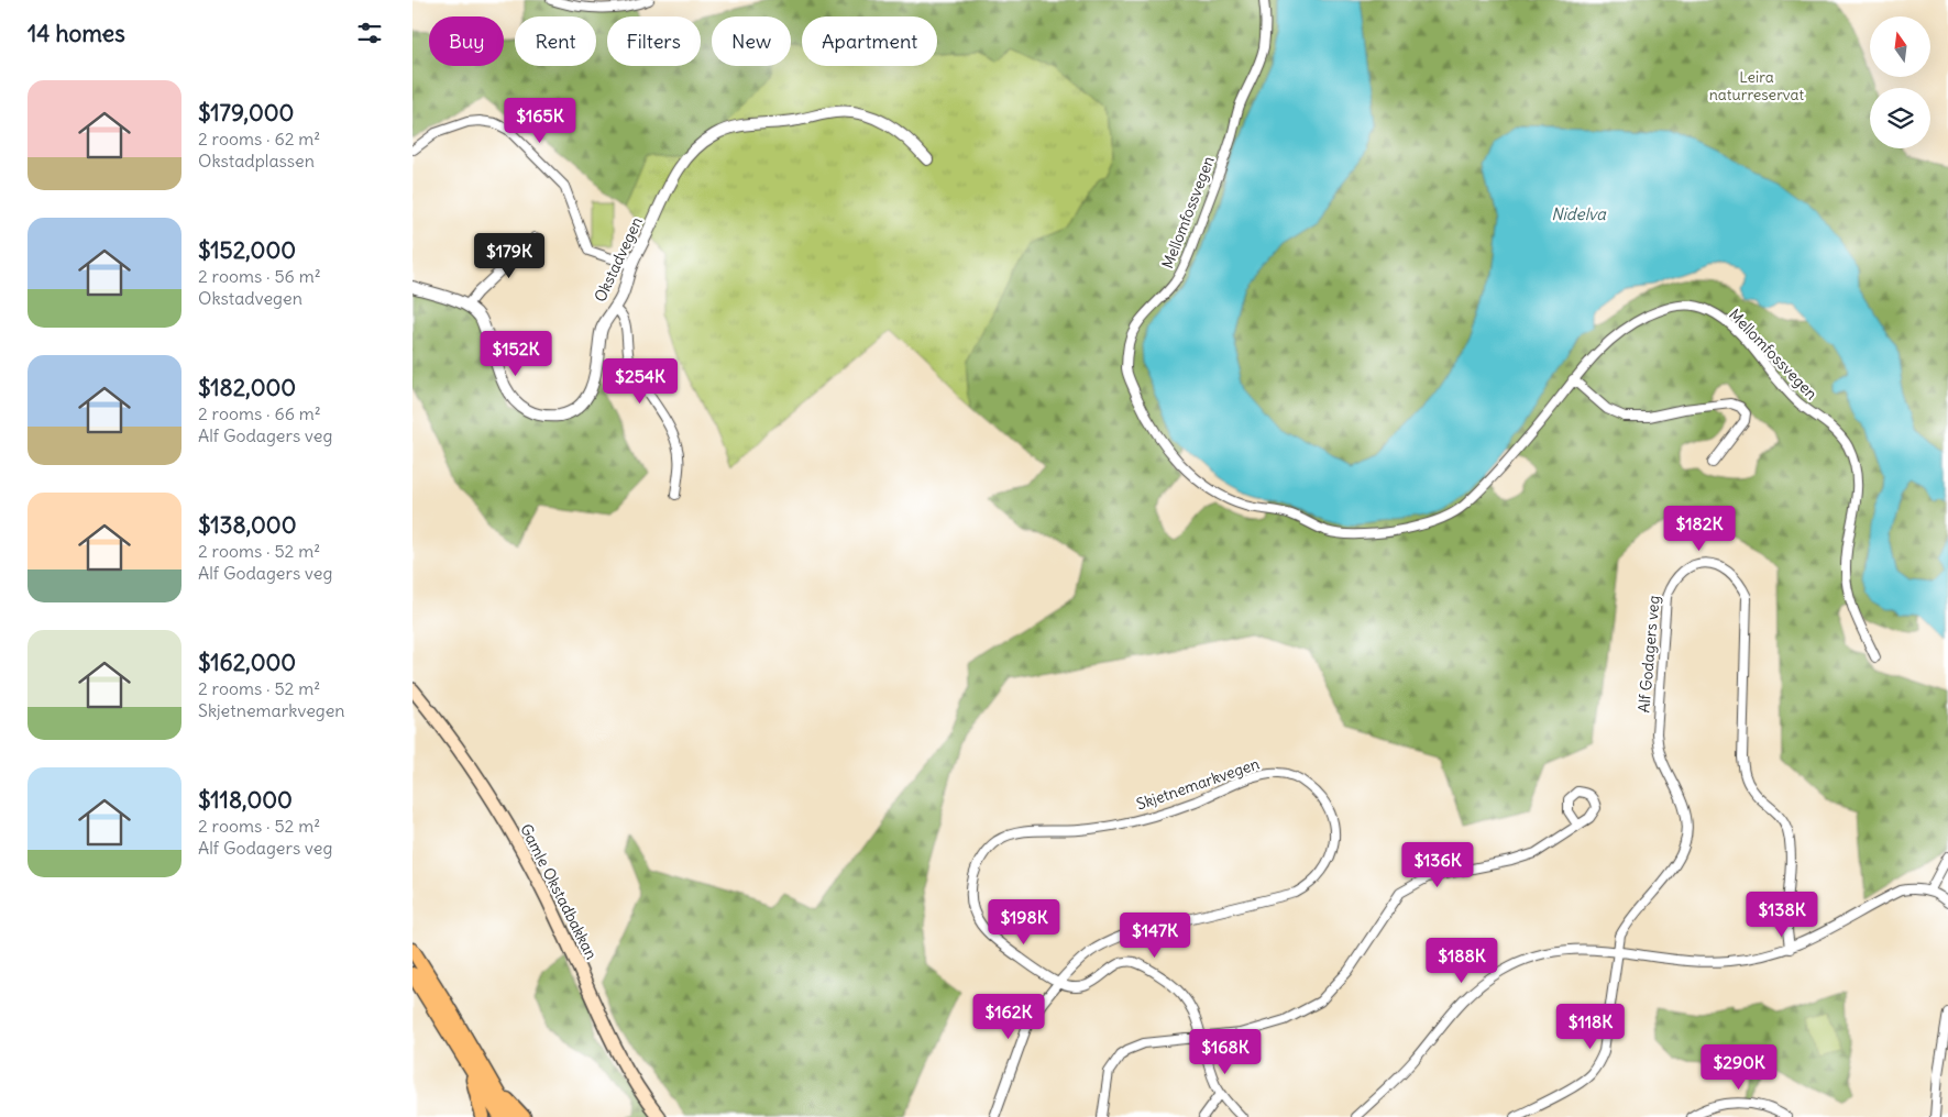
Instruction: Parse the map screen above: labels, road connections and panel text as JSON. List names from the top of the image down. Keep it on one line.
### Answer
{"streets":{"main road":["Gamle Okstadbakkan"],"street":["Mellomfossvegen","Okstadvegen","Alf Godagers veg","Skjetnemarkvegen"]},"water":["Nidelva"],"parks":["Leira naturreservat"],"north":"top","page":{"heading":"14 homes","chip":["Buy","Rent","Filters","New","Apartment"],"list":[{"name":"$179,000","note":"2 rooms · 62 m² · Okstadplassen"},{"name":"$152,000","note":"2 rooms · 56 m² · Okstadvegen"},{"name":"$182,000","note":"2 rooms · 66 m² · Alf Godagers veg"},{"name":"$138,000","note":"2 rooms · 52 m² · Alf Godagers veg"},{"name":"$162,000","note":"2 rooms · 52 m² · Skjetnemarkvegen"},{"name":"$118,000","note":"2 rooms · 52 m² · Alf Godagers veg"}],"price":["$165K","$179K","$152K","$254K","$182K","$136K","$138K","$198K","$147K","$188K","$162K","$118K","$168K","$290K"]}}
